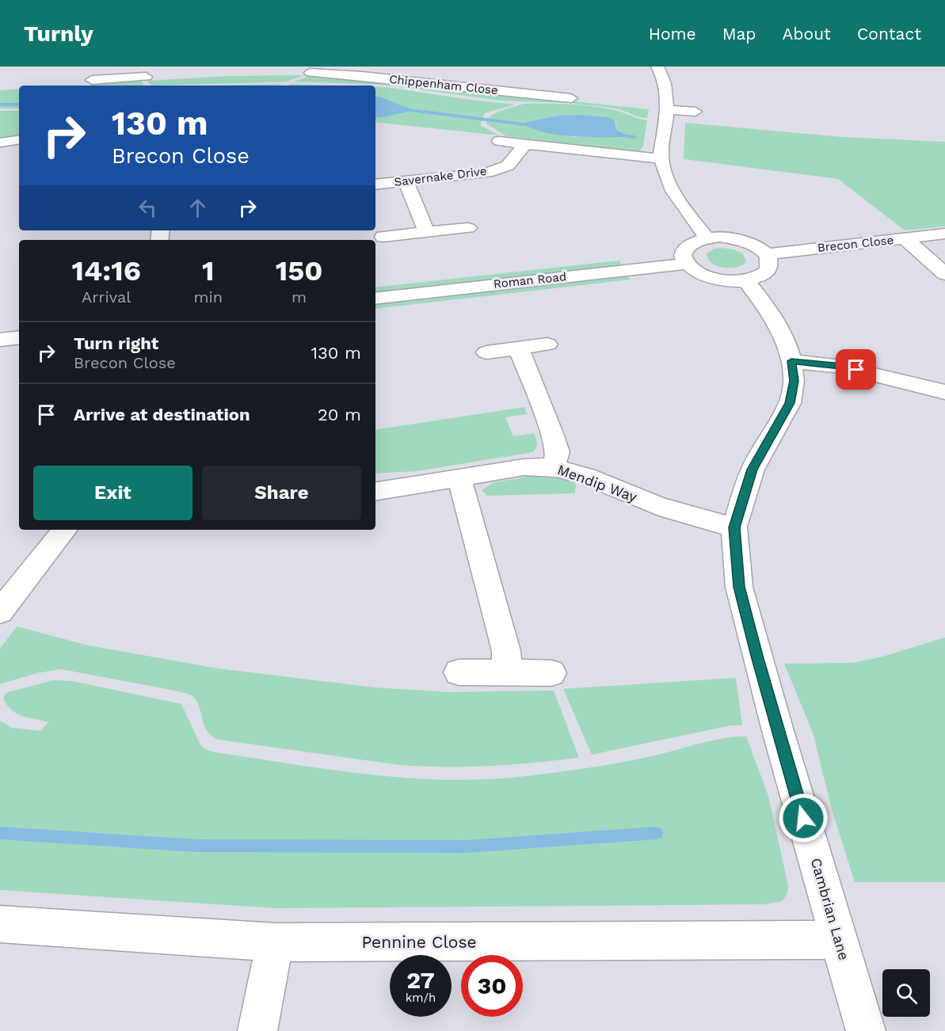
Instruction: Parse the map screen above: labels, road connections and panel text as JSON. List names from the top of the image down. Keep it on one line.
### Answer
{"streets":{"street":["Chippenham Close","Savernake Drive","Brecon Close","Roman Road","Mendip Way","Cambrian Lane","Pennine Close"]},"crossings":[["Mendip Way","Cambrian Lane"],["Cambrian Lane","Pennine Close"]],"page":{"header":"Turnly","nav":["Home","Map","About","Contact"],"turn":["130 m","Brecon Close"],"eta":["14:16","Arrival","1","min","150","m"],"list":[{"name":"Turn right","note":"Brecon Close","value":"130 m"},{"name":"Arrive at destination","value":"20 m"}],"buttons":["Exit","Share"],"speed":"27 km/h","limit":"30"}}
